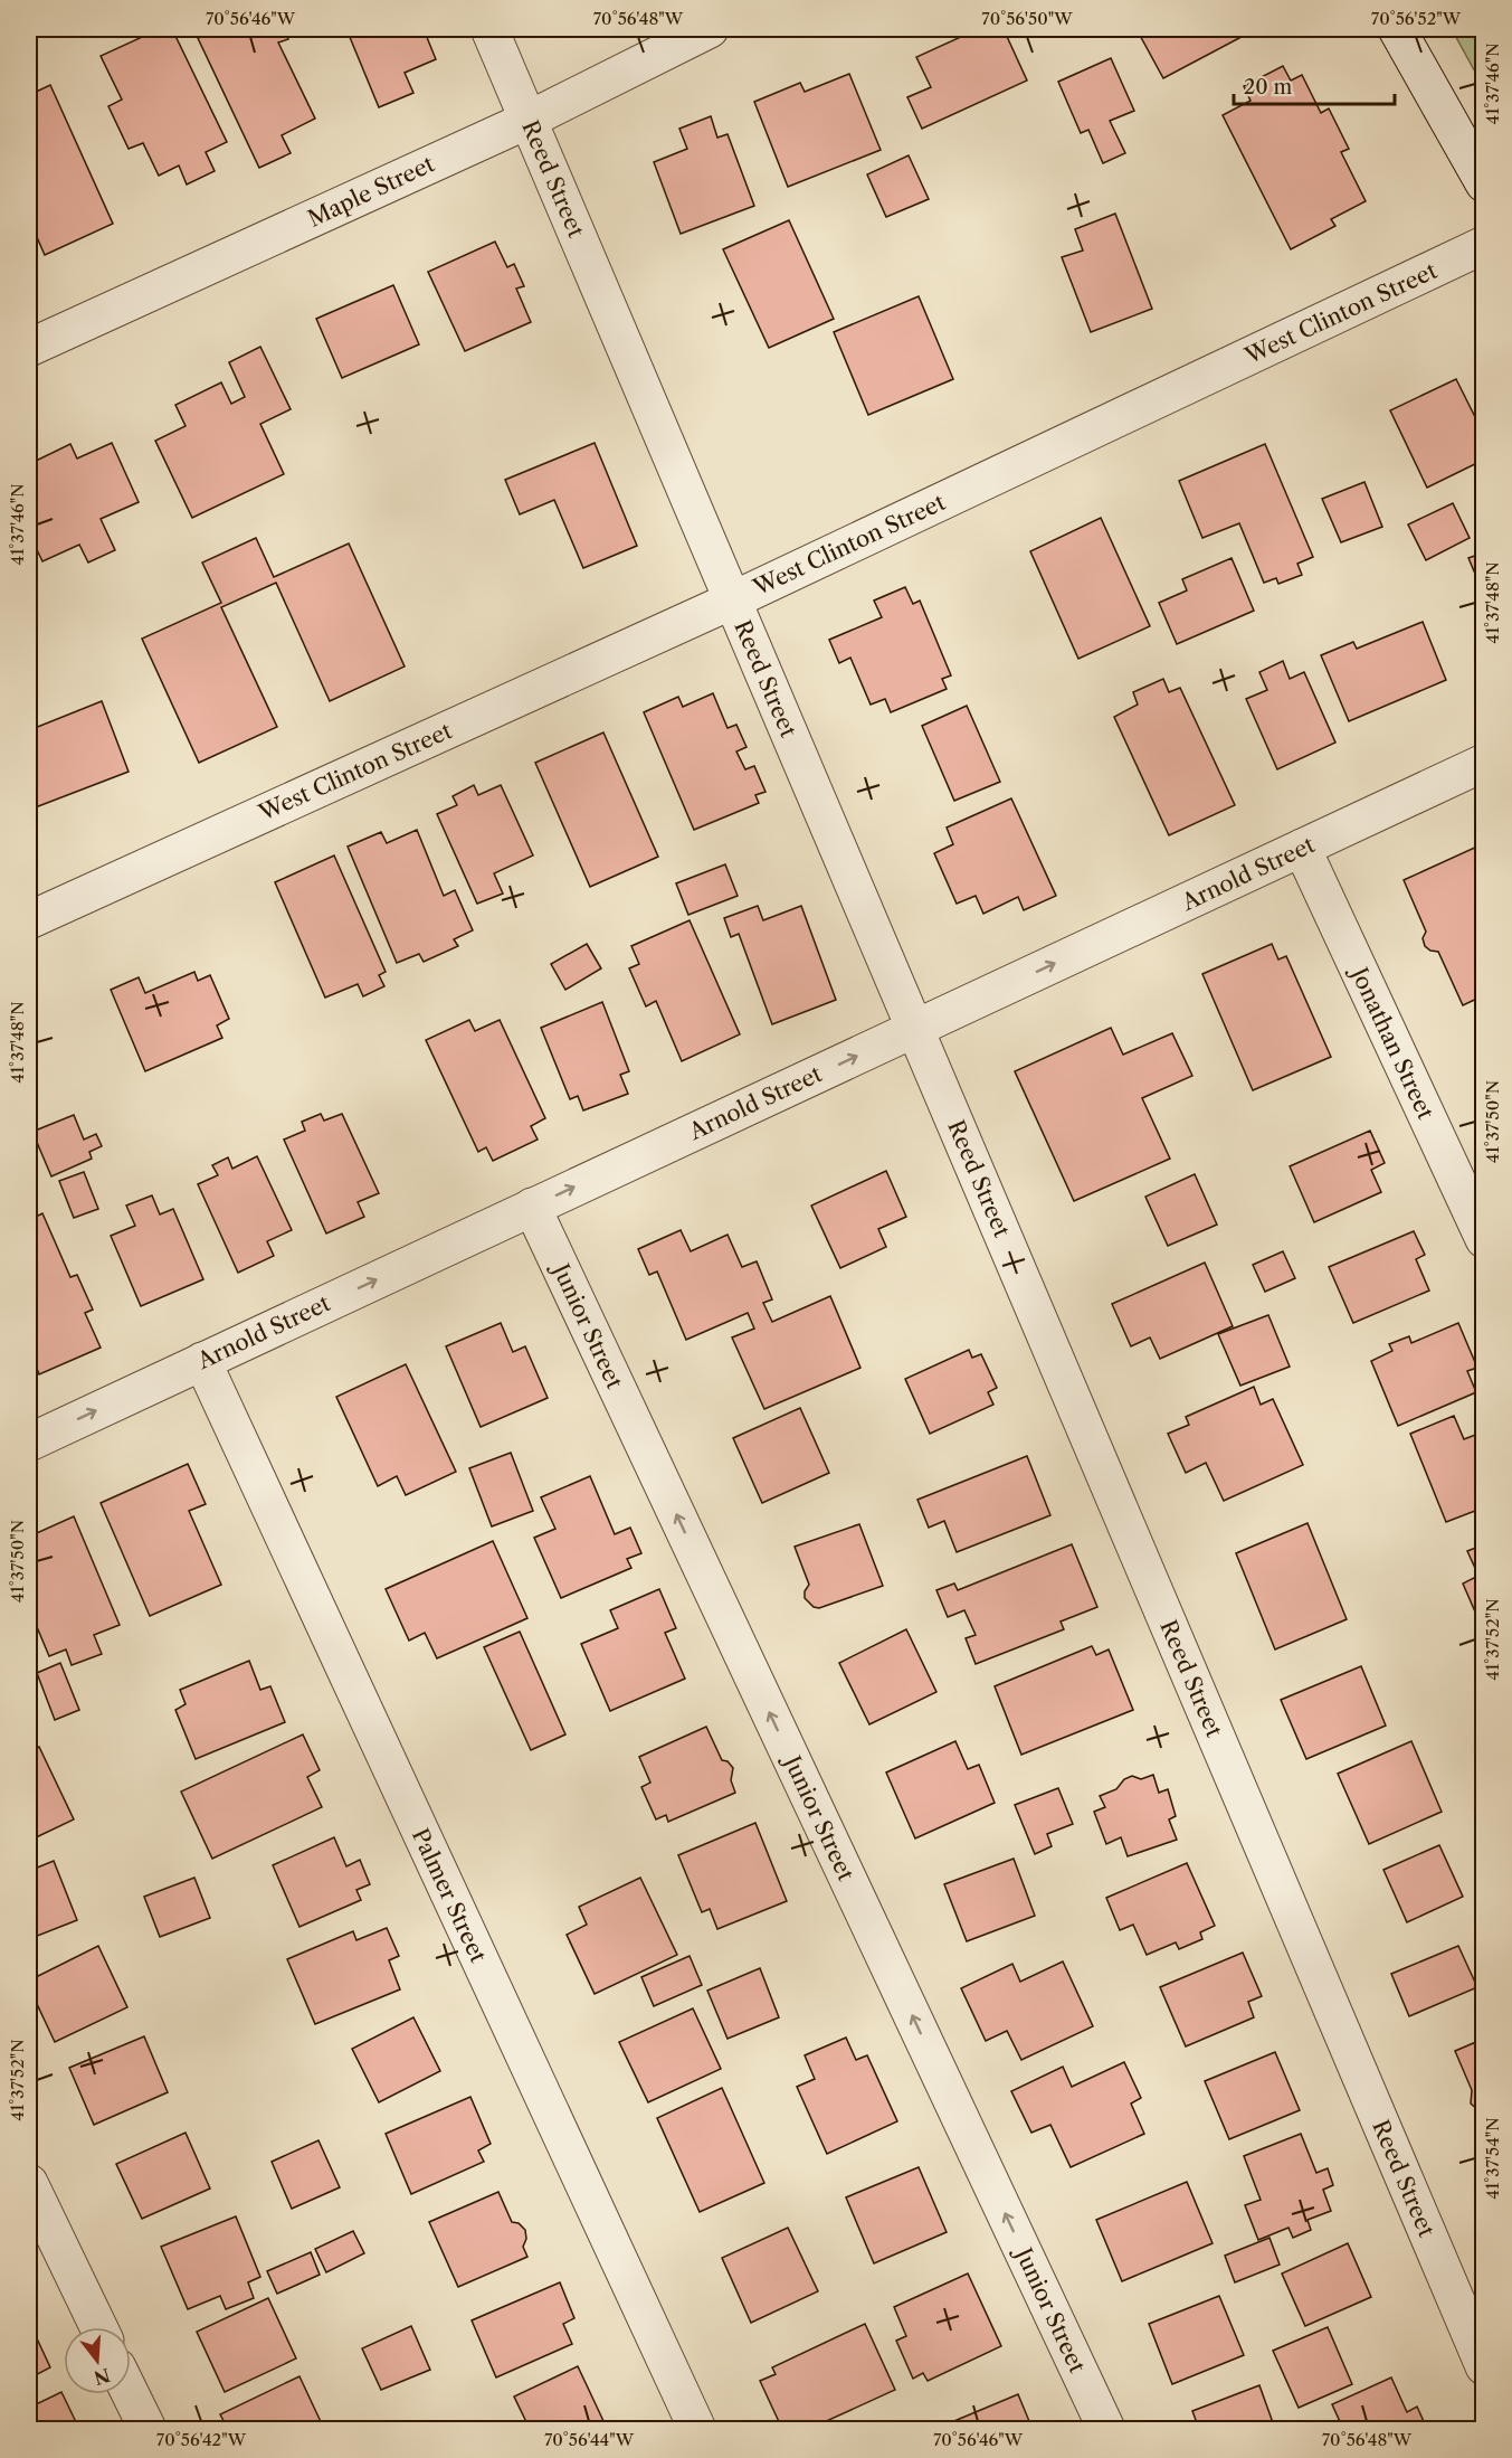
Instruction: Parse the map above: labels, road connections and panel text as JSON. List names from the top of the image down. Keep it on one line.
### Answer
{"streets":{"street":["Reed Street","Maple Street","West Clinton Street","Arnold Street","Jonathan Street","Junior Street","Palmer Street"]},"crossings":[["Reed Street","Maple Street"],["Reed Street","West Clinton Street"],["Reed Street","Arnold Street"],["Arnold Street","Jonathan Street"],["Arnold Street","Junior Street"],["Arnold Street","Palmer Street"]],"one_way":["Arnold Street","Junior Street"],"scale_bar":"20 m","north":"bottom","coordinates":["70°56'46\"W","70°56'48\"W","70°56'50\"W","70°56'52\"W","41°37'46\"N","41°37'48\"N","41°37'50\"N","41°37'52\"N","41°37'54\"N","70°56'42\"W","70°56'44\"W"]}
